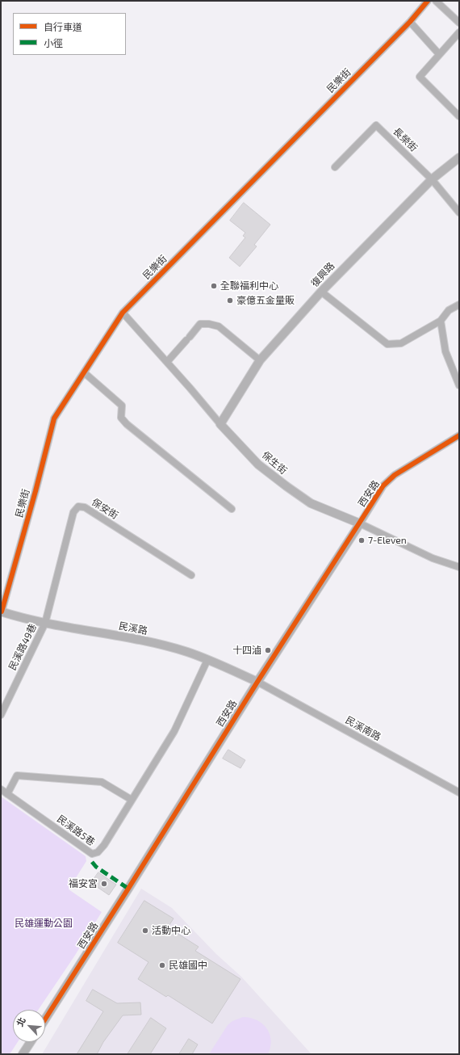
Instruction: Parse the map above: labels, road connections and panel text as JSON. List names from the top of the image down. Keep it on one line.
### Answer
{"streets":{"street":["民樂街","長榮街","復興路","保生街","西安路","保安街","民溪路","民溪路49巷","民溪南路","民溪路5巷"]},"crossings":[["民樂街","保生街"],["民樂街","民溪路"],["長榮街","復興路"],["復興路","保生街"],["保生街","西安路"],["西安路","民溪路"],["西安路","民溪南路"],["保安街","民溪路"],["保安街","民溪路49巷"],["民溪路","民溪路49巷"],["民溪路","民溪南路"],["民溪路","民溪路5巷"]],"parks":["民雄運動公園"],"places":["全聯福利中心","豪億五金量販","7-Eleven","十四滷","福安宮","活動中心","民雄國中"],"legend":["自行車道","小徑"],"north":"top left"}
